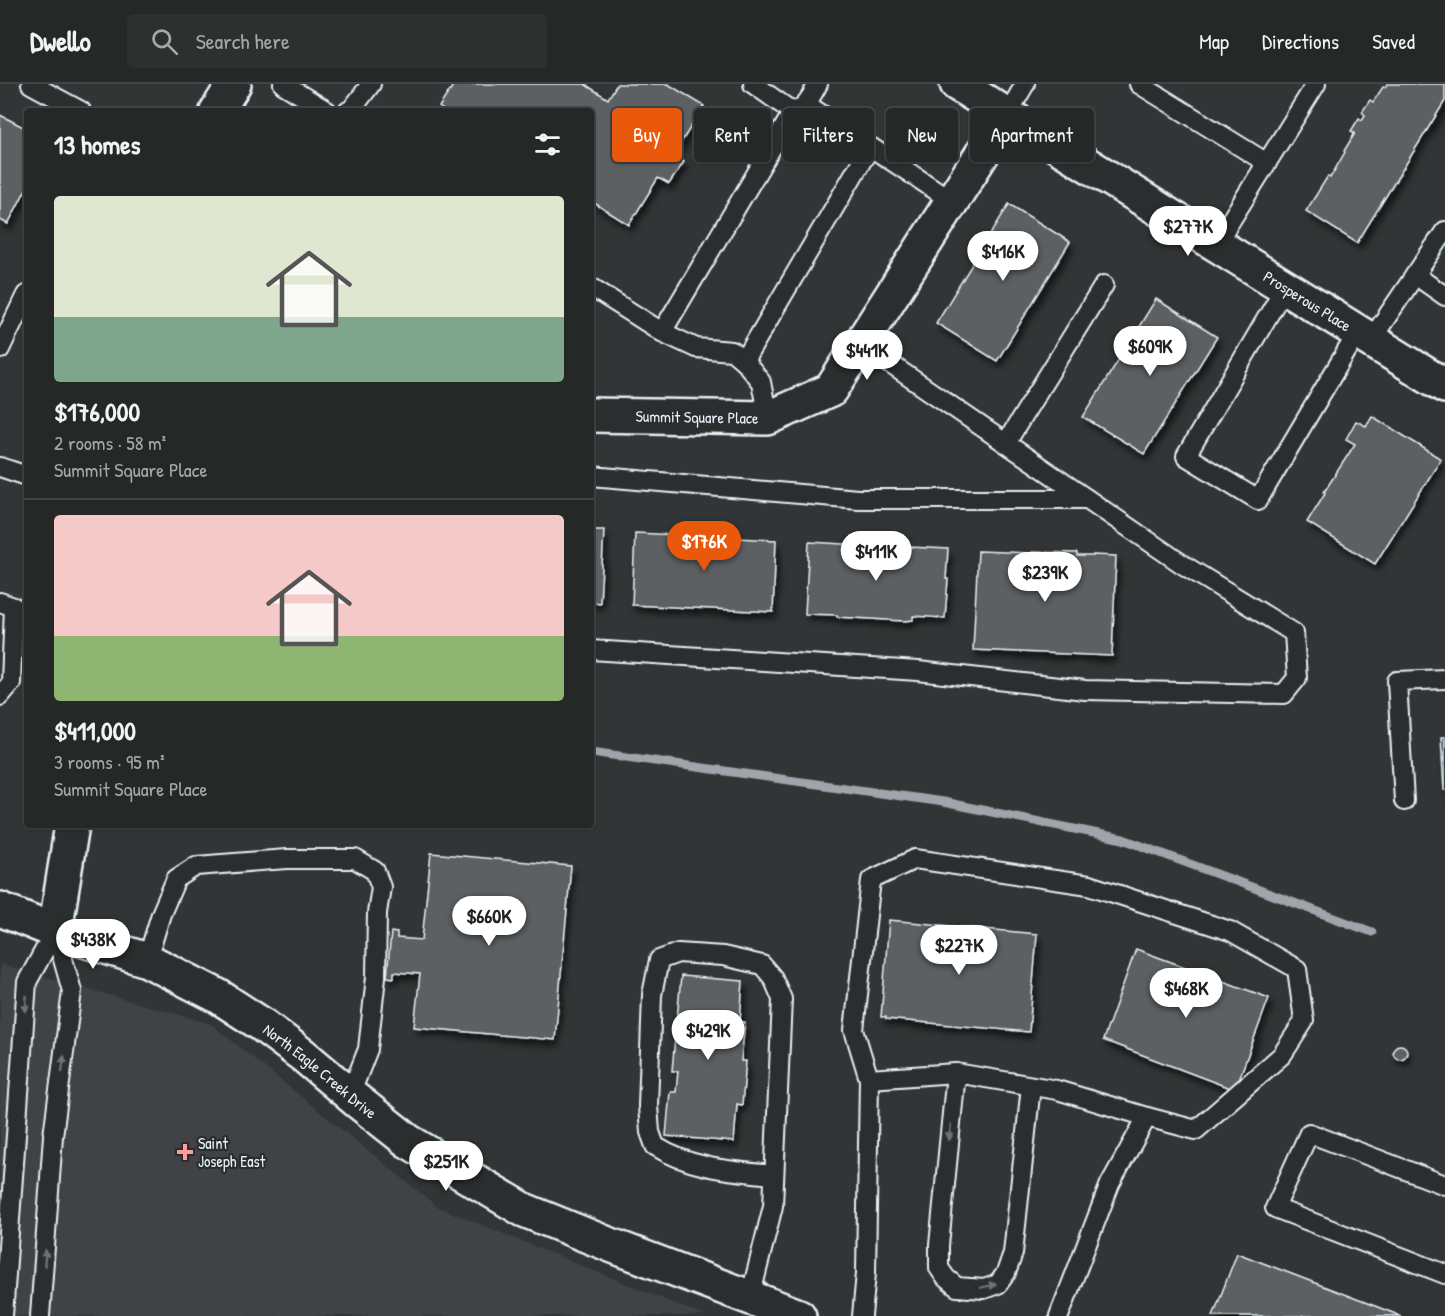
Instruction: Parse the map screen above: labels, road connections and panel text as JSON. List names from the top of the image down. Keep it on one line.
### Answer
{"streets":{"street":["Prosperous Place","Summit Square Place","North Eagle Creek Drive"]},"places":{"health":["Saint Joseph East"]},"page":{"header":"Dwello","search":"Search here","nav":["Map","Directions","Saved"],"chip":["Buy","Rent","Filters","New","Apartment"],"heading":"13 homes","list":[{"name":"$176,000","note":"2 rooms · 58 m² · Summit Square Place"},{"name":"$411,000","note":"3 rooms · 95 m² · Summit Square Place"}],"price":["$277K","$416K","$609K","$441K","$176K","$411K","$239K","$660K","$438K","$227K","$468K","$429K","$251K"]}}
